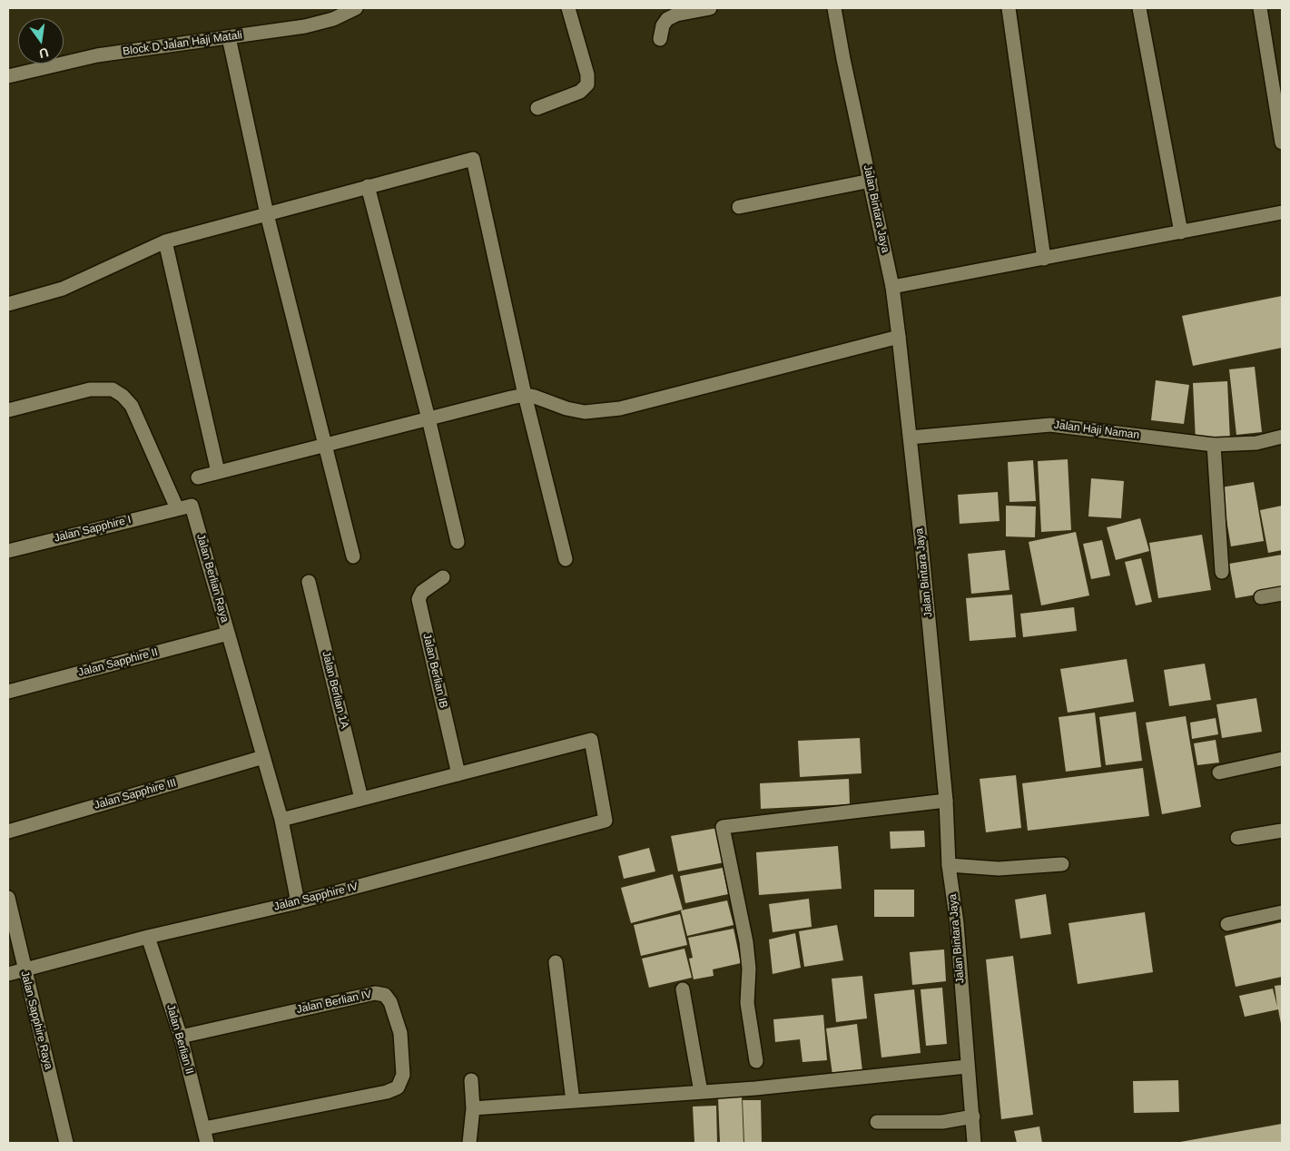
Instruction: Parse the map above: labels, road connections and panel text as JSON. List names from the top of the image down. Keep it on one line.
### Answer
{"streets":{"street":["Block D Jalan Haji Matali","Jalan Bintara Jaya","Jalan Haji Naman","Jalan Sapphire I","Jalan Berlian Raya","Jalan Sapphire II","Jalan Berlian IB","Jalan Berlian 1A","Jalan Sapphire III","Jalan Sapphire IV","Jalan Berlian IV","Jalan Sapphire Raya","Jalan Berlian II"]},"crossings":[["Jalan Bintara Jaya","Jalan Haji Naman"],["Jalan Sapphire I","Jalan Berlian Raya"],["Jalan Berlian Raya","Jalan Sapphire II"],["Jalan Berlian Raya","Jalan Sapphire III"],["Jalan Berlian Raya","Jalan Sapphire IV"],["Jalan Berlian IB","Jalan Sapphire IV"],["Jalan Sapphire IV","Jalan Sapphire Raya"],["Jalan Sapphire IV","Jalan Berlian II"],["Jalan Berlian IV","Jalan Berlian II"]],"north":"bottom"}
